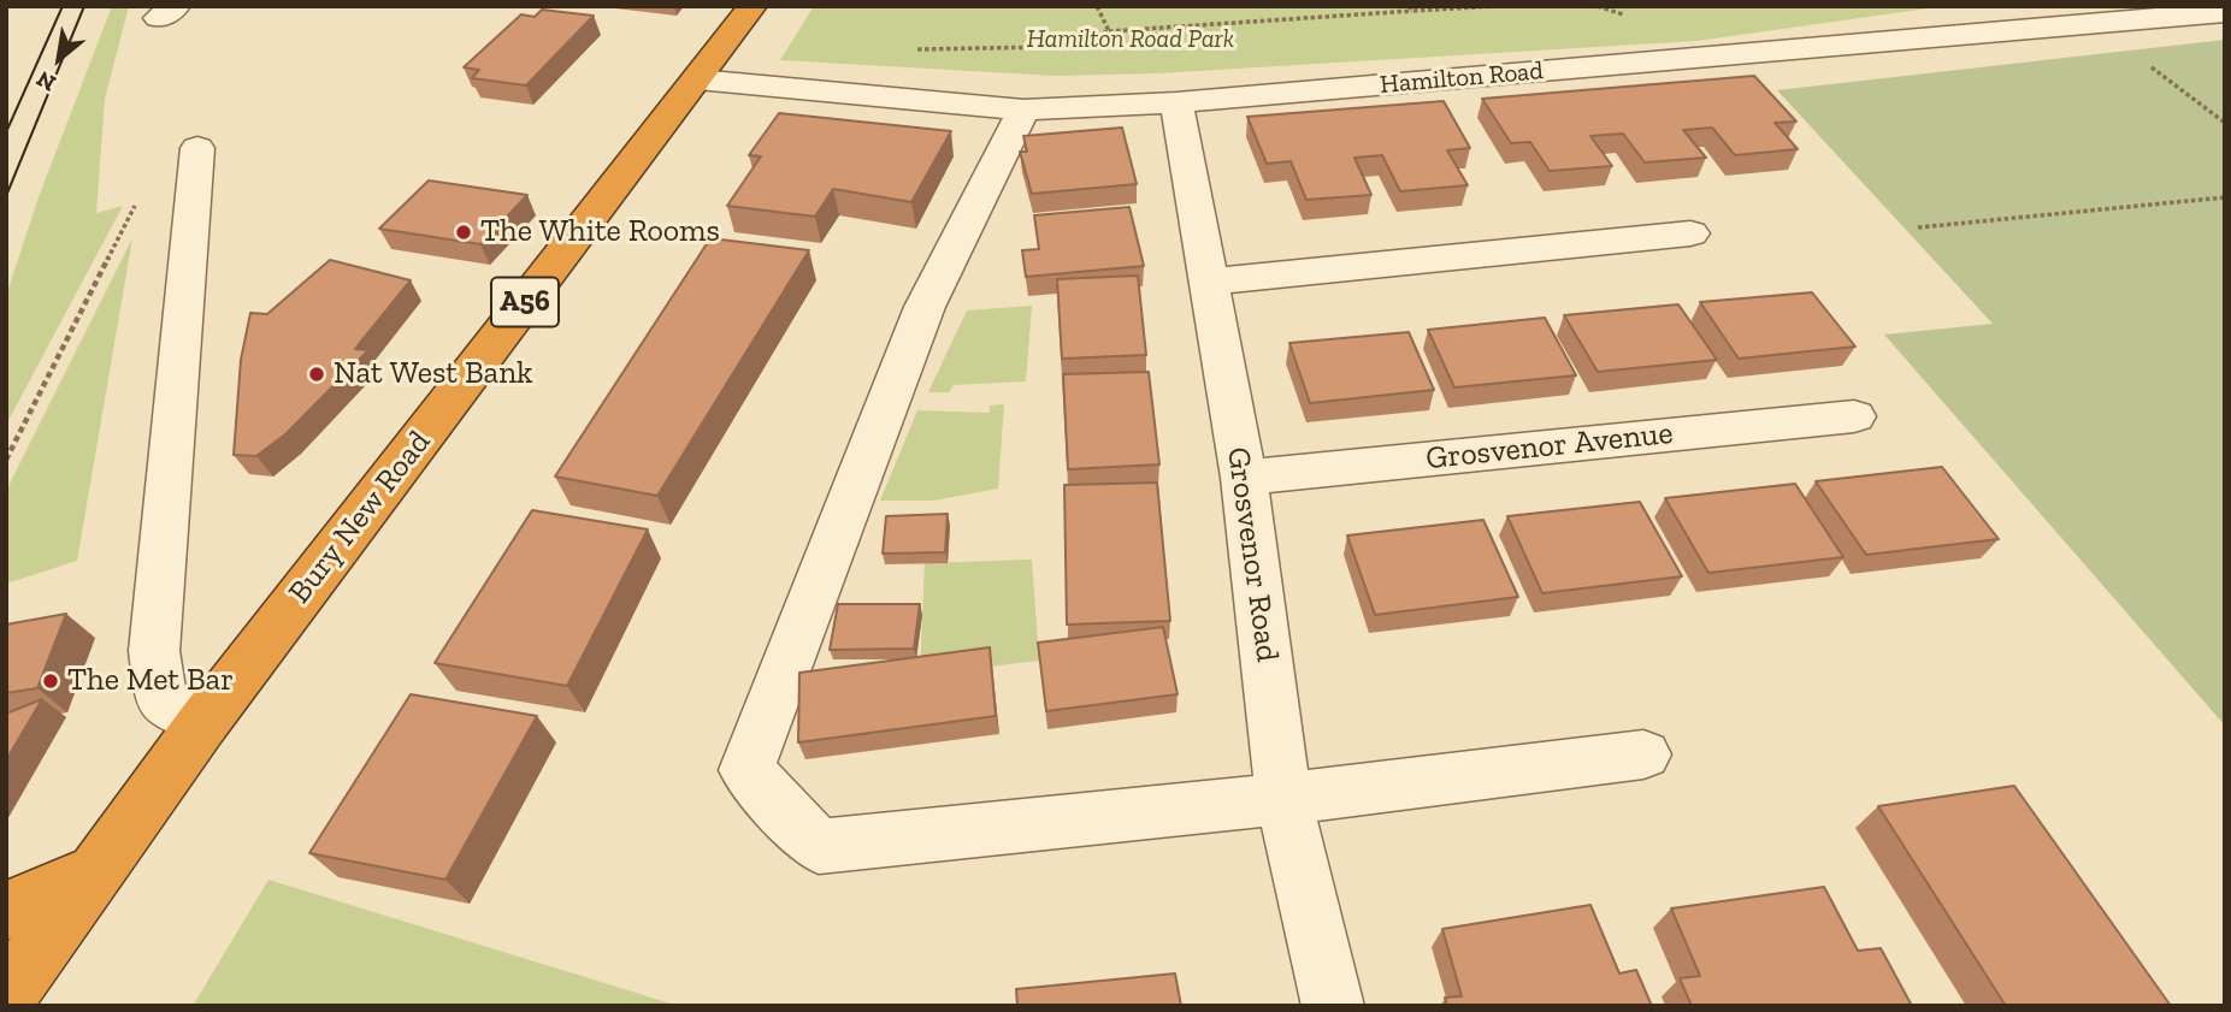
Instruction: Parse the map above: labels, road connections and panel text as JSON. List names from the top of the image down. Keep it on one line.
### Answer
{"streets":{"highway":["A56","Bury New Road"],"street":["Hamilton Road","Grosvenor Avenue","Grosvenor Road"]},"crossings":[["Hamilton Road","Bury New Road"],["Hamilton Road","Grosvenor Road"],["Grosvenor Avenue","Grosvenor Road"]],"parks":["Hamilton Road Park"],"places":["The White Rooms","Nat West Bank","The Met Bar"],"north":"bottom left"}
